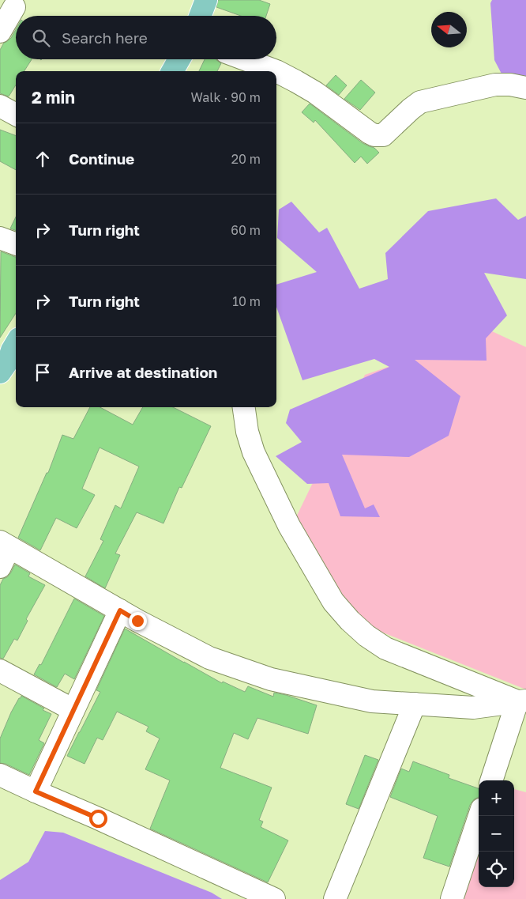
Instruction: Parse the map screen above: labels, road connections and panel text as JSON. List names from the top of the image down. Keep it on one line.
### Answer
{"north":"left","page":{"search":"Search here","heading":["2 min","Walk · 90 m"],"list":[["Continue","20 m"],["Turn right","60 m"],["Turn right","10 m"],"Arrive at destination"],"map_buttons":["+","−"]}}
